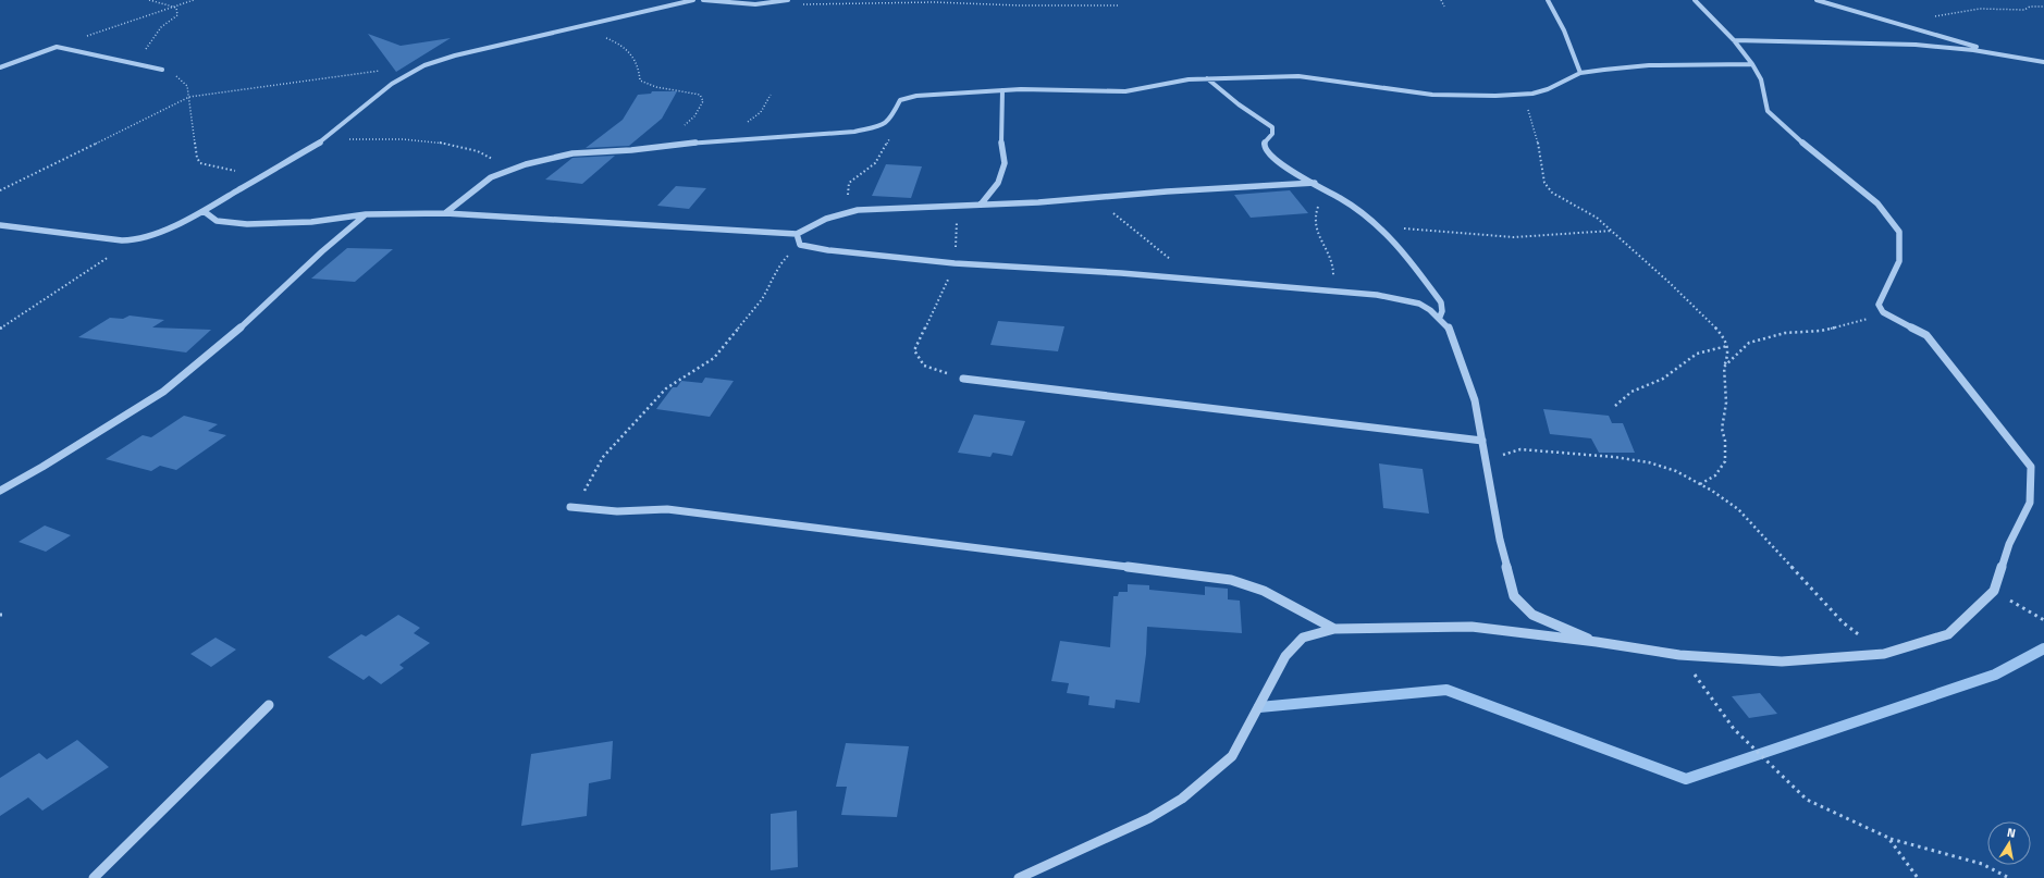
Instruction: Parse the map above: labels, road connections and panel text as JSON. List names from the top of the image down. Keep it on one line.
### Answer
{"north":"top"}
